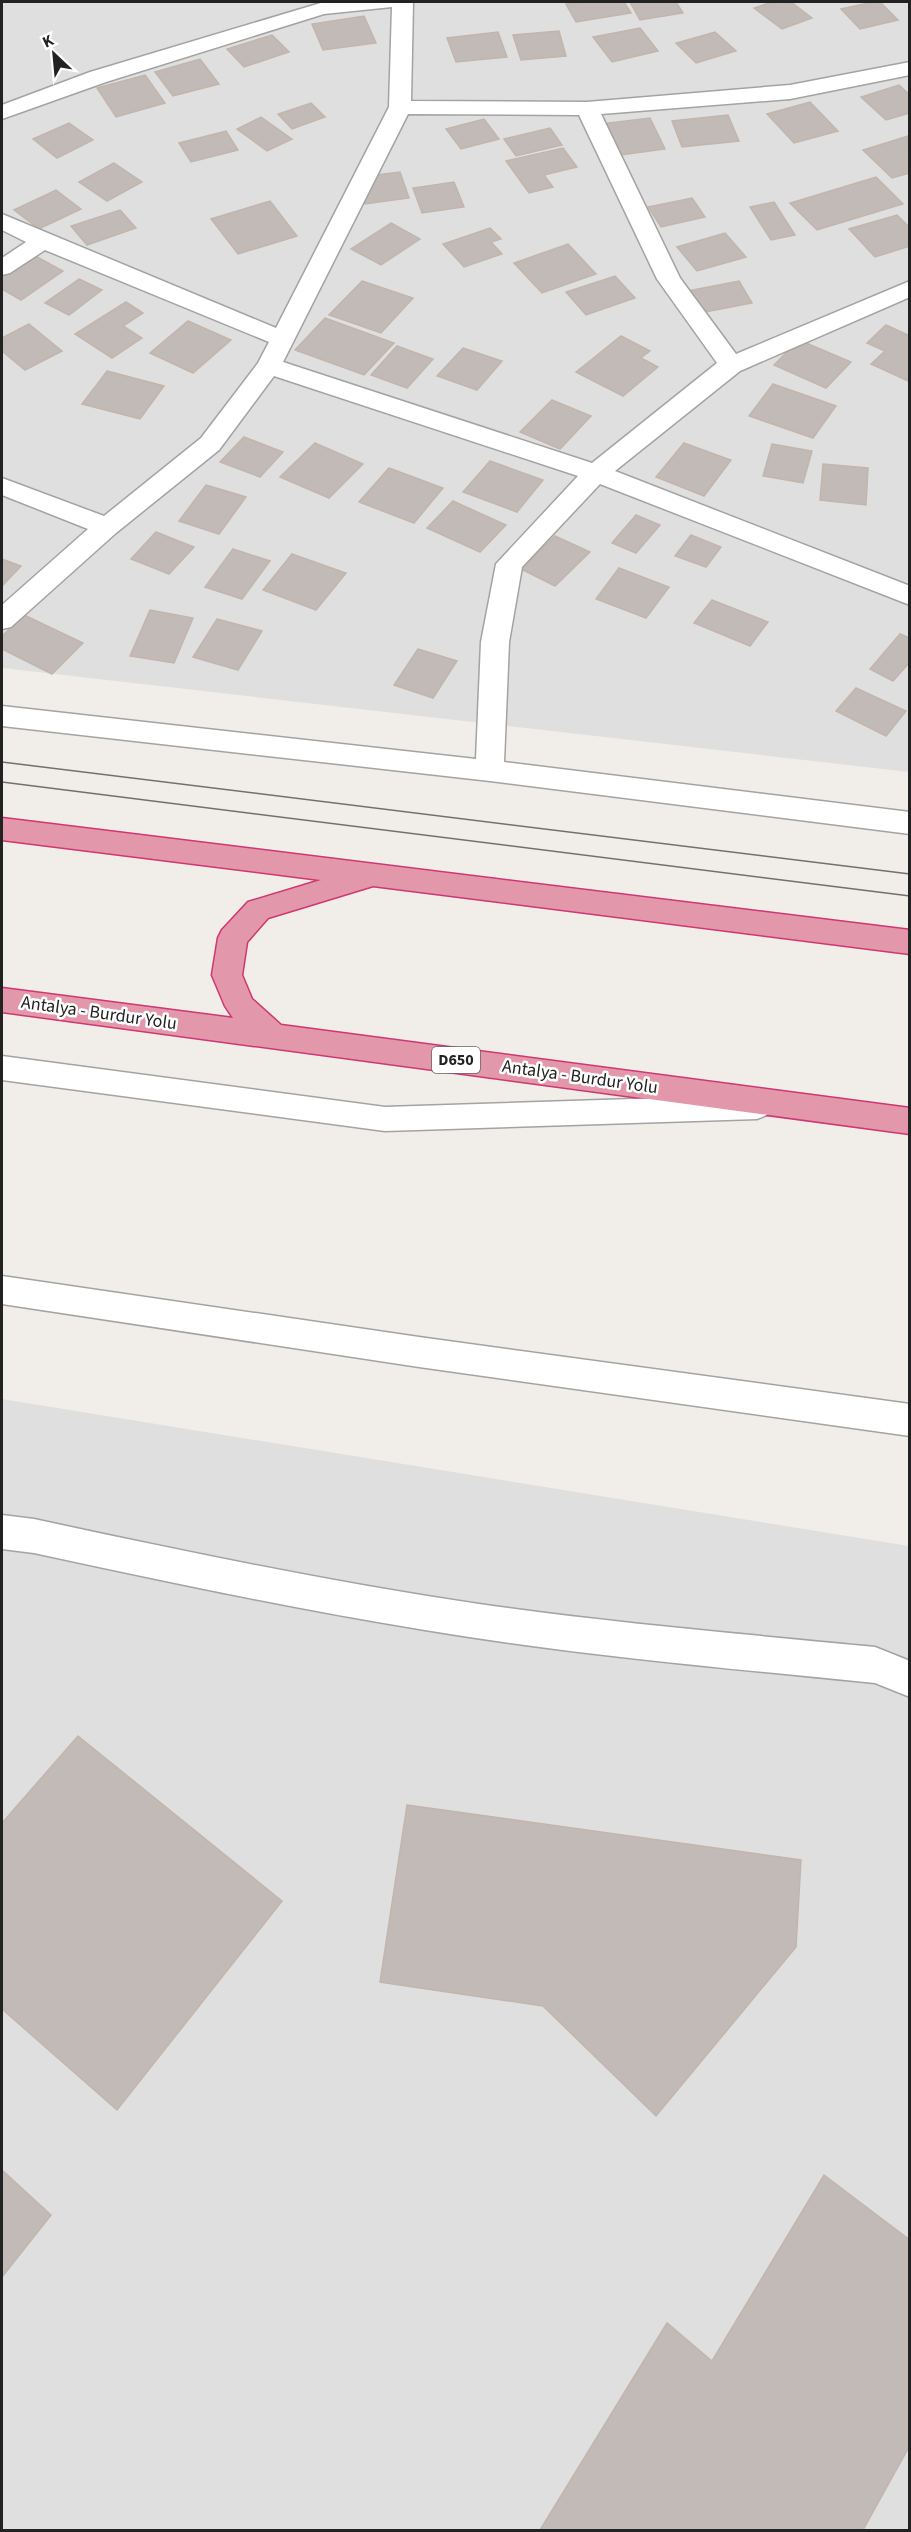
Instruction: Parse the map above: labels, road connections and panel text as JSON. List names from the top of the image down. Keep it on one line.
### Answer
{"streets":{"highway":["Antalya - Burdur Yolu","D650"]},"north":"top left"}
